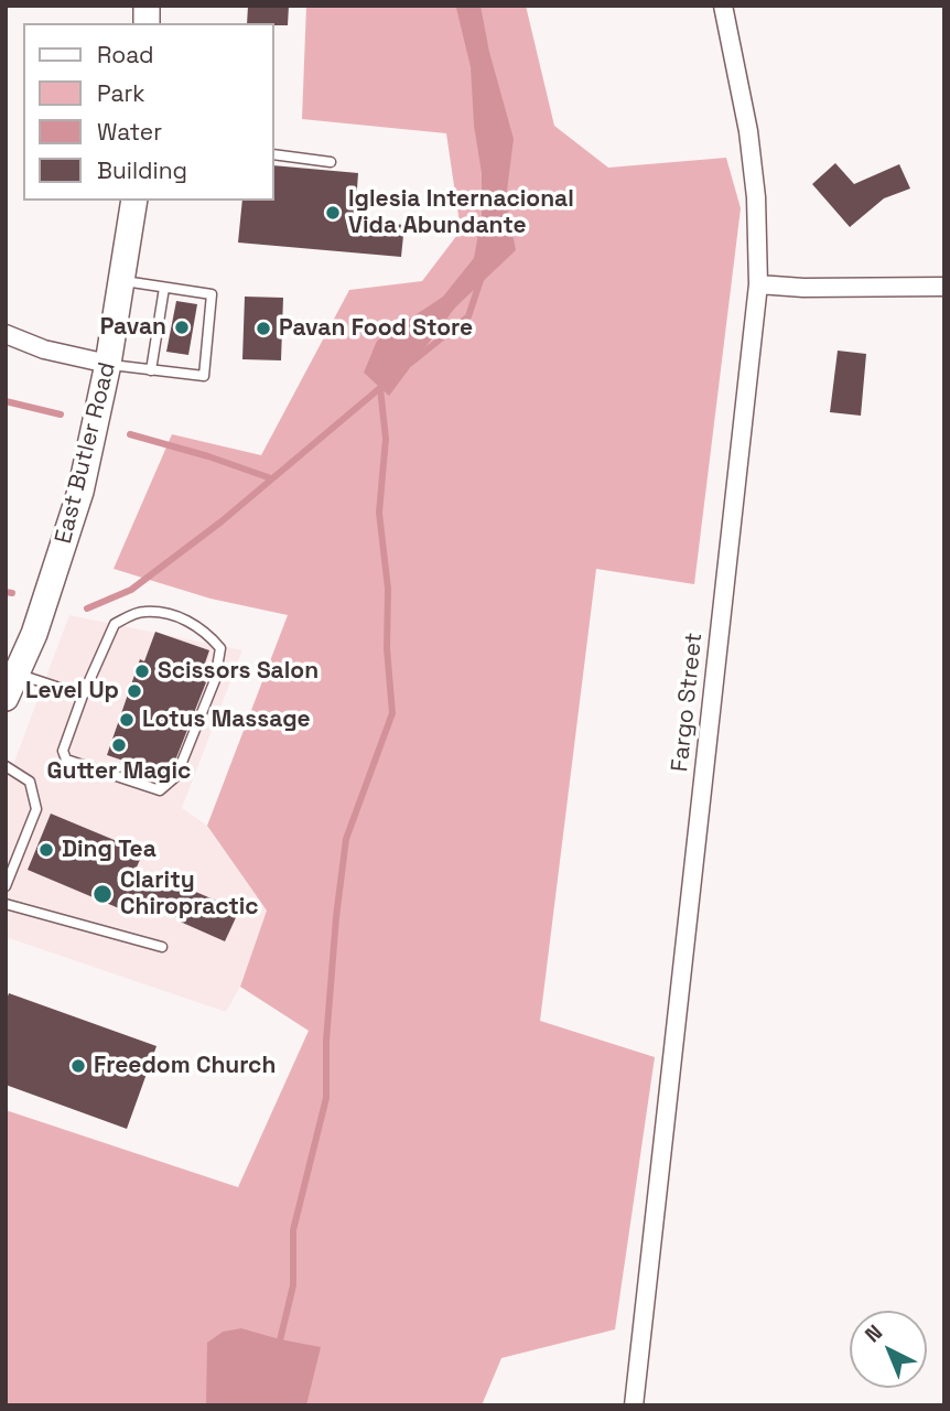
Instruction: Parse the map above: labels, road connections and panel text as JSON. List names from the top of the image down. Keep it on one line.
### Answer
{"streets":{"main road":["East Butler Road"],"street":["Fargo Street"]},"places":["Iglesia Internacional Vida Abundante","Pavan","Pavan Food Store","Scissors Salon","Level Up","Lotus Massage","Gutter Magic","Ding Tea","Clarity Chiropractic","Freedom Church"],"legend":["Road","Park","Water","Building"],"north":"top left"}
